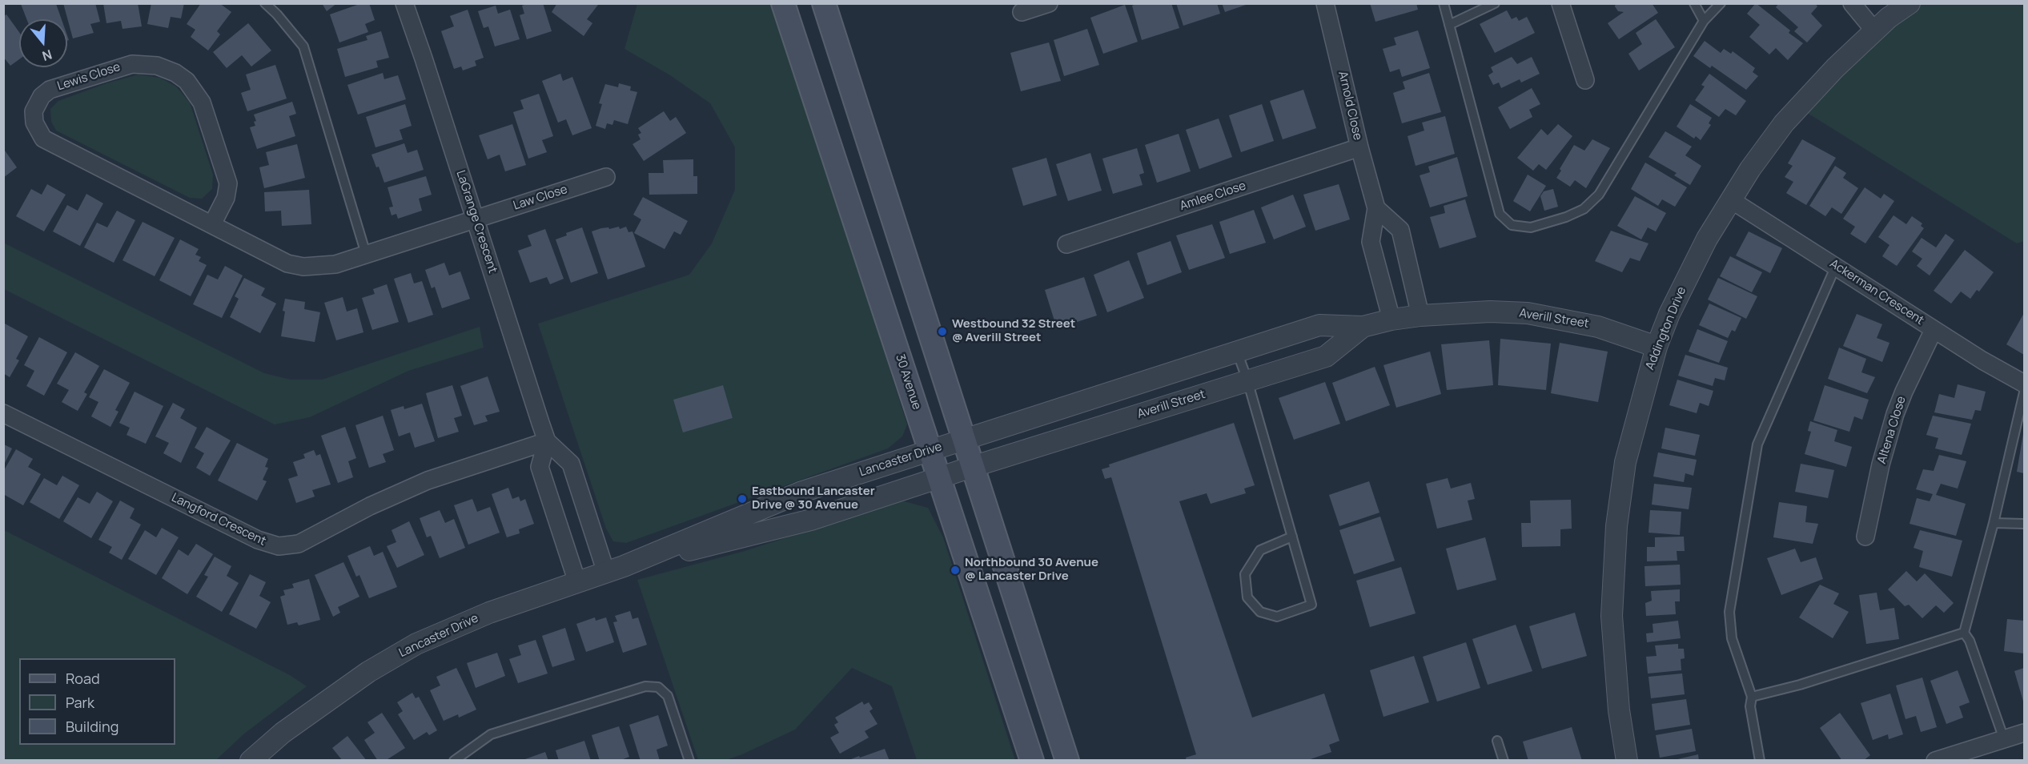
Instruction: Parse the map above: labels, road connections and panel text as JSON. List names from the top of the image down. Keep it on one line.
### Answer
{"streets":{"main road":["30 Avenue"],"street":["Lewis Close","Arnold Close","Amlee Close","Law Close","LaGrange Crescent","Ackerman Crescent","Averill Street","Addington Drive","Altena Close","Lancaster Drive","Langford Crescent"]},"crossings":[["Lewis Close","Law Close"],["Lewis Close","LaGrange Crescent"],["Arnold Close","Amlee Close"],["Arnold Close","Averill Street"],["Law Close","LaGrange Crescent"],["LaGrange Crescent","Lancaster Drive"],["LaGrange Crescent","Langford Crescent"],["Ackerman Crescent","Addington Drive"],["Ackerman Crescent","Altena Close"],["Averill Street","Addington Drive"],["Averill Street","Lancaster Drive"],["30 Avenue","Lancaster Drive"]],"places":["Westbound 32 Street @ Averill Street","Eastbound Lancaster Drive @ 30 Avenue","Northbound 30 Avenue @ Lancaster Drive"],"legend":["Road","Park","Building"],"north":"bottom"}
